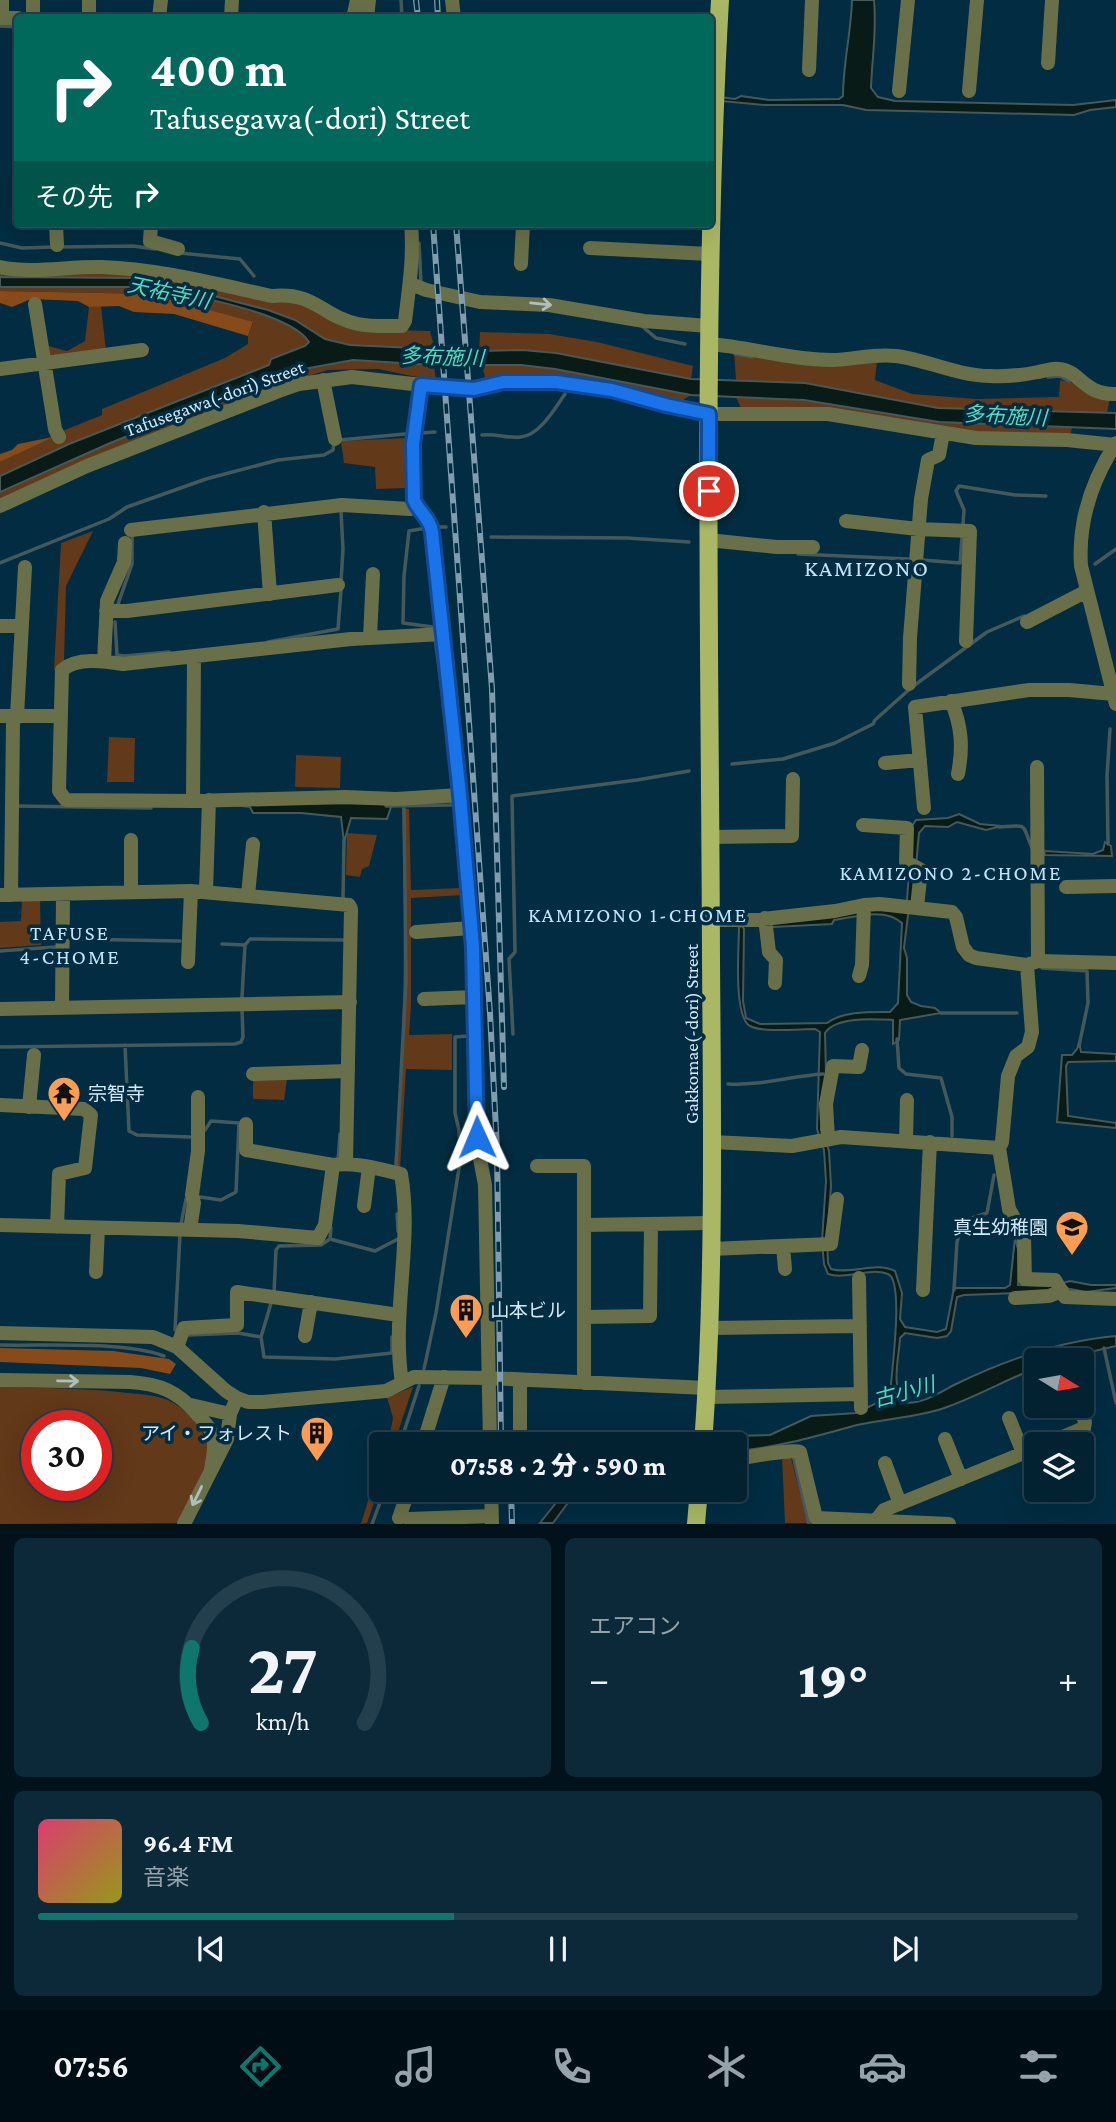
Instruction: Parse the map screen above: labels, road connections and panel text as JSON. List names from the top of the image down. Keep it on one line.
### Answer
{"streets":{"main road":["Gakkomae(-dori) Street"],"street":["Tafusegawa(-dori) Street"]},"crossings":[["Tafusegawa(-dori) Street","Gakkomae(-dori) Street"]],"districts":["KAMIZONO","KAMIZONO 2-CHOME","KAMIZONO 1-CHOME","TAFUSE 4-CHOME"],"water":["天祐寺川","多布施川","古小川"],"places":{"temple":["宗智寺"],"school or university":["真生幼稚園"],"building":["山本ビル","アイ・フォレスト"]},"north":"right","page":{"turn":["400 m","Tafusegawa(-dori) Street"],"then":"その先","limit":"30","trip":"07:58 · 2 分 · 590 m","tile":"エアコン","heat":["−","19°","+"],"song":["96.4 FM","音楽"],"tabs":"07:56","gauge":["27","km/h"]}}
